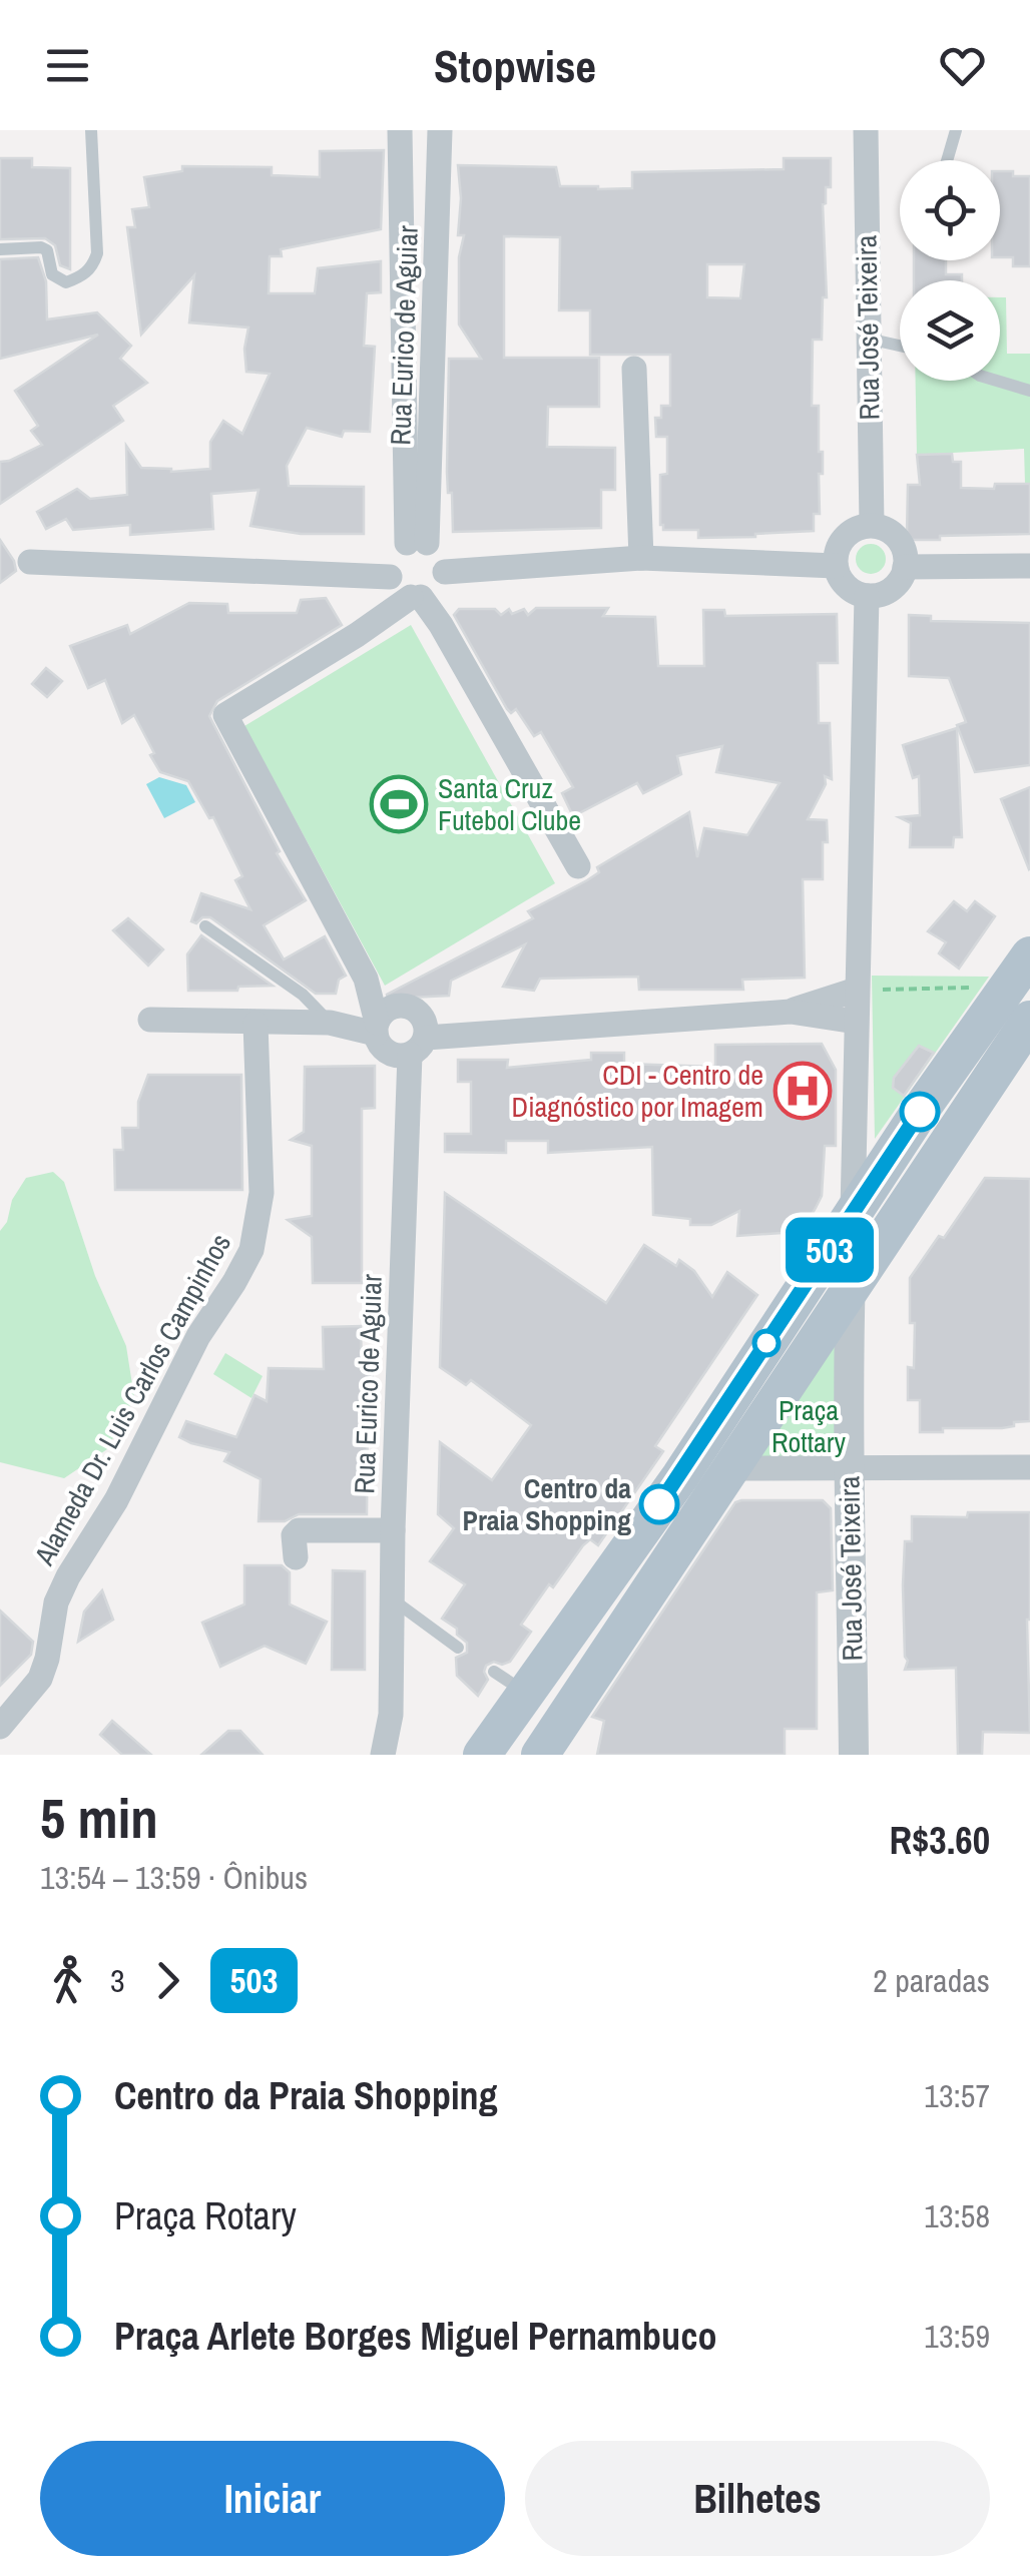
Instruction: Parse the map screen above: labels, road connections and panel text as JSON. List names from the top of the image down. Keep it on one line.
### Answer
{"streets":{"street":["Rua José Teixeira","Rua Eurico de Aguiar","Alameda Dr. Luis Carlos Campinhos"]},"parks":["Praça Rottary"],"places":{"sports":["Santa Cruz Futebol Clube"],"hospital":["CDI - Centro de Diagnóstico por Imagem"],"other":["Centro da Praia Shopping"]},"lines":["bus line 503"],"page":{"header":"Stopwise","on_map":"503","heading":["5 min","13:54 – 13:59 · Ônibus","R$3.60"],"legs":["3","503","2 paradas"],"list":[{"name":"Centro da Praia Shopping","value":"13:57"},{"name":"Praça Rotary","value":"13:58"},{"name":"Praça Arlete Borges Miguel Pernambuco","value":"13:59"}],"buttons":["Iniciar","Bilhetes"]}}
